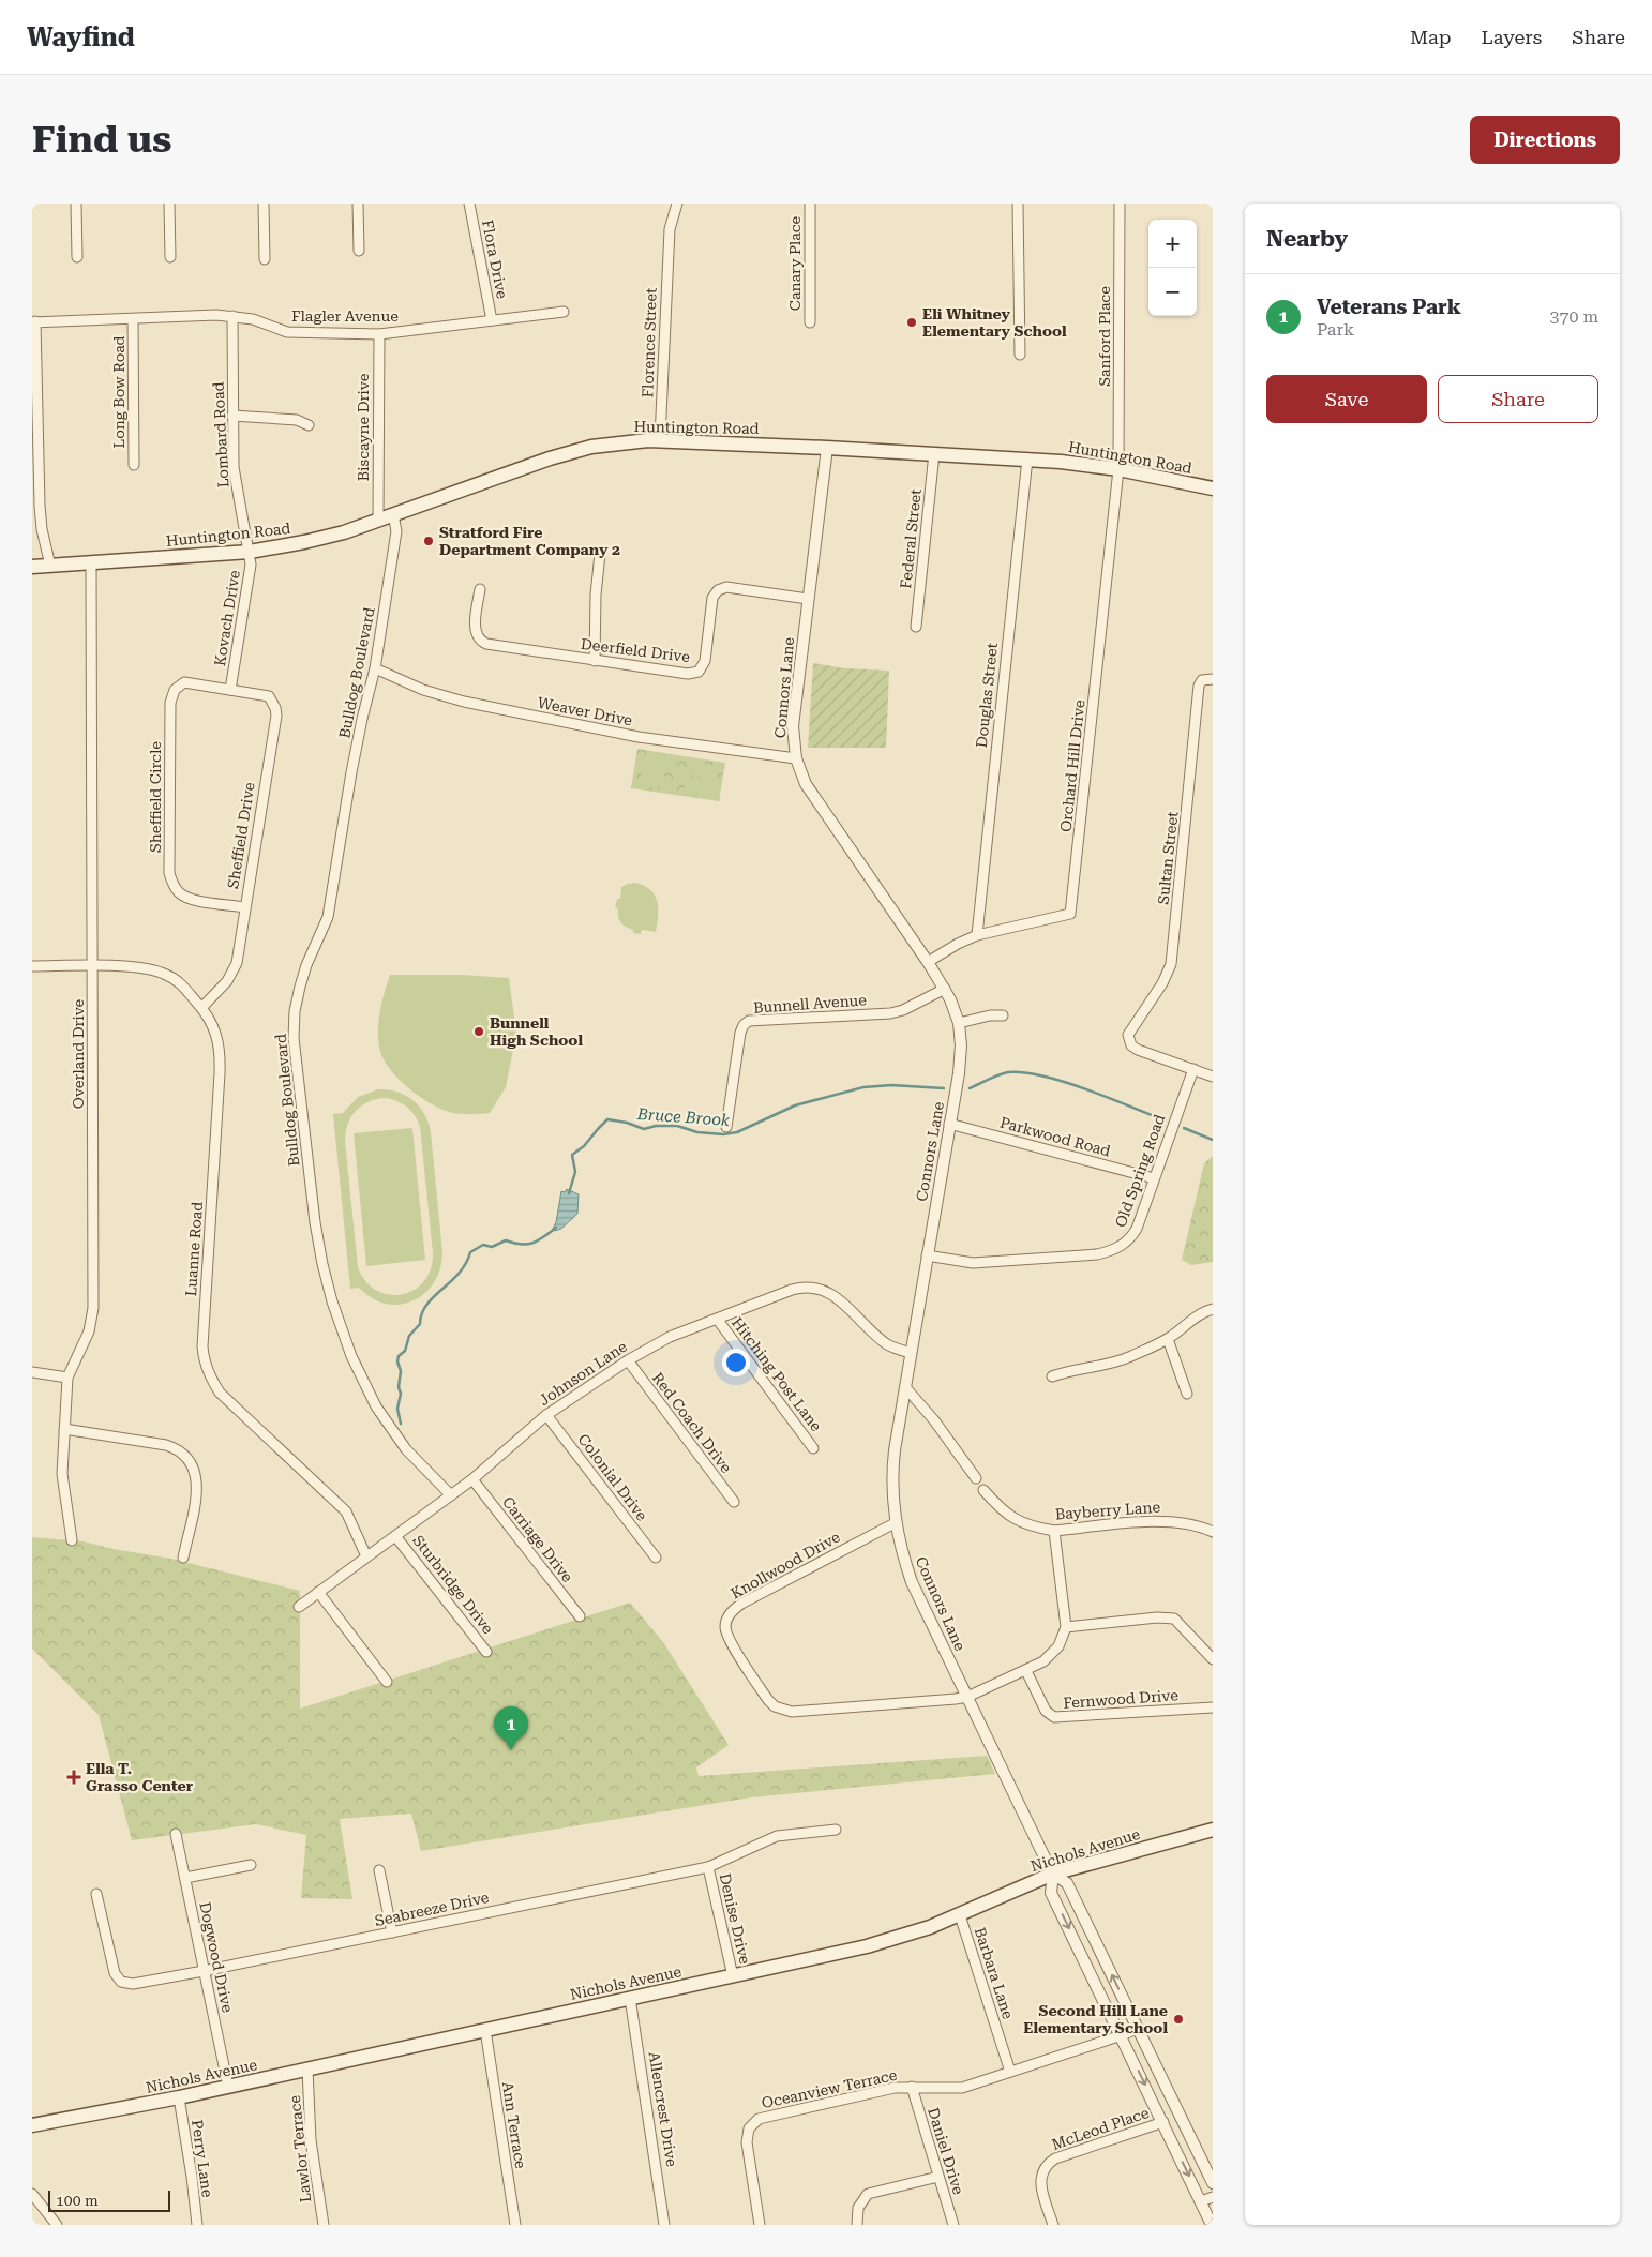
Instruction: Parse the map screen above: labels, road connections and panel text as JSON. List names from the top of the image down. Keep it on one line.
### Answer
{"streets":{"main road":["Huntington Road","Nichols Avenue"],"street":["Flora Drive","Canary Place","Flagler Avenue","Sanford Place","Florence Street","Long Bow Road","Biscayne Drive","Lombard Road","Federal Street","Kovach Drive","Deerfield Drive","Bulldog Boulevard","Connors Lane","Douglas Street","Weaver Drive","Orchard Hill Drive","Sheffield Circle","Sheffield Drive","Sultan Street","Bunnell Avenue","Overland Drive","Parkwood Road","Old Spring Road","Luanne Road","Johnson Lane","Hitching Post Lane","Red Coach Drive","Colonial Drive","Bayberry Lane","Carriage Drive","Knollwood Drive","Sturbridge Drive","Fernwood Drive","Seabreeze Drive","Denise Drive","Dogwood Drive","Barbara Lane","Oceanview Terrace","Allencrest Drive","Ann Terrace","McLeod Place","Lawlor Terrace","Daniel Drive","Perry Lane"]},"crossings":[["Flora Drive","Flagler Avenue"],["Flagler Avenue","Long Bow Road"],["Flagler Avenue","Biscayne Drive"],["Flagler Avenue","Lombard Road"],["Sanford Place","Huntington Road"],["Sanford Place","Orchard Hill Drive"],["Florence Street","Huntington Road"],["Biscayne Drive","Huntington Road"],["Huntington Road","Lombard Road"],["Huntington Road","Federal Street"],["Huntington Road","Kovach Drive"],["Huntington Road","Bulldog Boulevard"],["Huntington Road","Connors Lane"],["Huntington Road","Douglas Street"],["Huntington Road","Orchard Hill Drive"],["Huntington Road","Overland Drive"],["Lombard Road","Kovach Drive"],["Kovach Drive","Sheffield Circle"],["Kovach Drive","Sheffield Drive"],["Deerfield Drive","Connors Lane"],["Bulldog Boulevard","Weaver Drive"],["Bulldog Boulevard","Johnson Lane"],["Connors Lane","Weaver Drive"],["Connors Lane","Orchard Hill Drive"],["Connors Lane","Bunnell Avenue"],["Connors Lane","Parkwood Road"],["Connors Lane","Old Spring Road"],["Connors Lane","Johnson Lane"],["Connors Lane","Knollwood Drive"],["Connors Lane","Nichols Avenue"],["Douglas Street","Orchard Hill Drive"],["Sheffield Circle","Sheffield Drive"],["Sheffield Drive","Luanne Road"],["Sultan Street","Old Spring Road"],["Overland Drive","Luanne Road"],["Parkwood Road","Old Spring Road"],["Luanne Road","Johnson Lane"],["Johnson Lane","Hitching Post Lane"],["Johnson Lane","Red Coach Drive"],["Johnson Lane","Colonial Drive"],["Johnson Lane","Carriage Drive"],["Johnson Lane","Sturbridge Drive"],["Knollwood Drive","Fernwood Drive"],["Nichols Avenue","Denise Drive"],["Nichols Avenue","Dogwood Drive"],["Nichols Avenue","Barbara Lane"],["Nichols Avenue","Allencrest Drive"],["Nichols Avenue","Ann Terrace"],["Nichols Avenue","Lawlor Terrace"],["Nichols Avenue","Perry Lane"],["Seabreeze Drive","Denise Drive"],["Seabreeze Drive","Dogwood Drive"],["Barbara Lane","Oceanview Terrace"],["Oceanview Terrace","Daniel Drive"]],"water":["Bruce Brook"],"places":{"other":["Eli Whitney Elementary School","Stratford Fire Department Company 2","Bunnell High School","Second Hill Lane Elementary School"],"health":["Ella T. Grasso Center"]},"scale_bar":"100 m","page":{"header":"Wayfind","nav":["Map","Layers","Share"],"buttons":["Directions",["Save","Share"]],"title":"Find us","heading":"Nearby","map_buttons":["+","−"],"list":[{"mark":"1","name":"Veterans Park","note":"Park","value":"370 m"}],"pins":"1","scale":"100 m"}}
